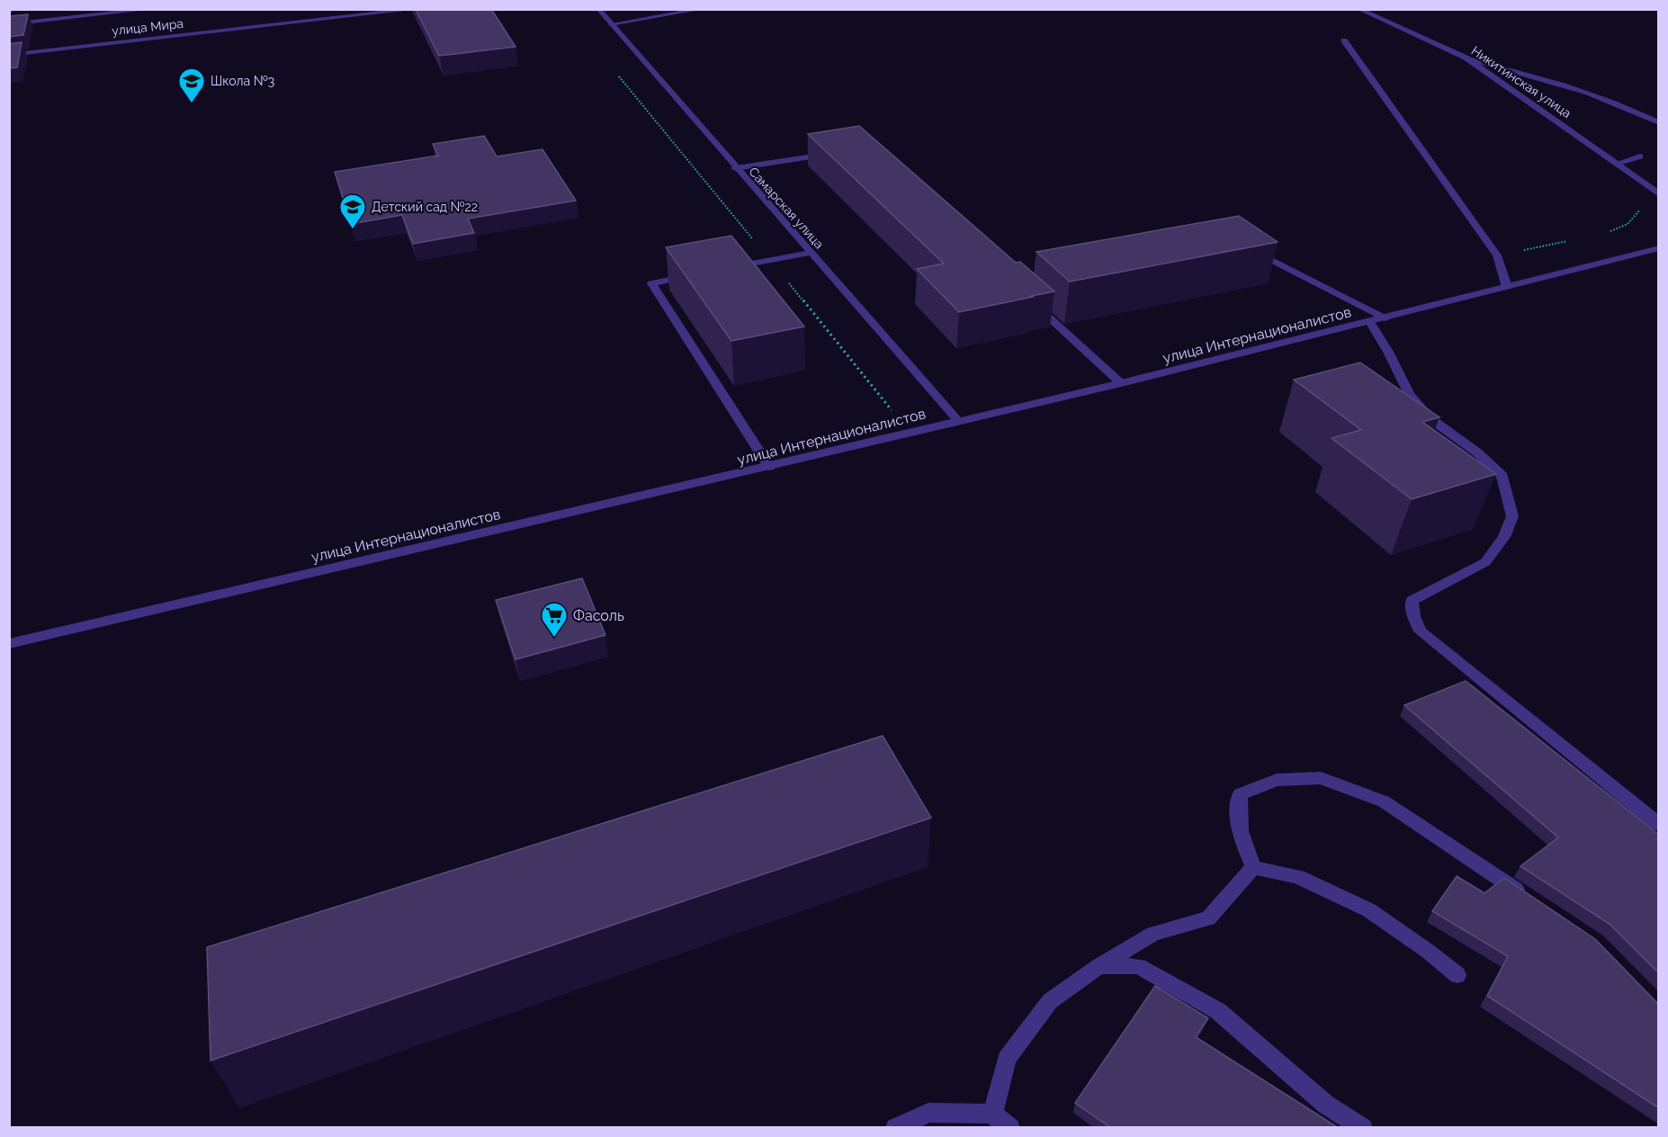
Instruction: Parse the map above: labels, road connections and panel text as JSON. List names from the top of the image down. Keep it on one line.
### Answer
{"streets":{"street":["улица Мира","Никитинская улица","Самарская улица","улица Интернационалистов"]},"crossings":[["Самарская улица","улица Интернационалистов"]],"places":{"school or university":["Школа №3","Детский сад №22"],"supermarket":["Фасоль"]}}
